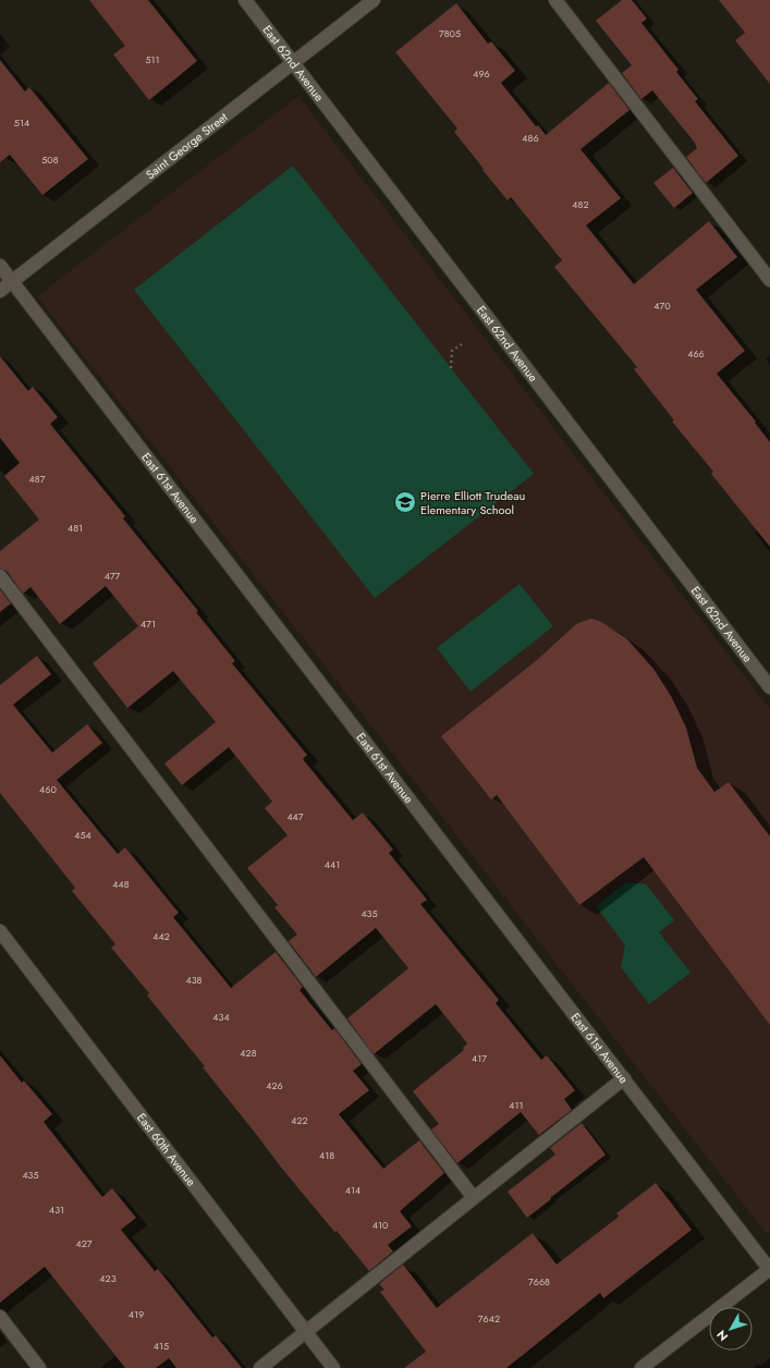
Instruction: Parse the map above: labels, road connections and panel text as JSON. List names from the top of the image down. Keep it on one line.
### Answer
{"streets":{"street":["East 62nd Avenue","Saint George Street","East 61st Avenue","East 60th Avenue"]},"crossings":[["East 62nd Avenue","Saint George Street"],["Saint George Street","East 61st Avenue"]],"places":{"school or university":["Pierre Elliott Trudeau Elementary School"]},"house_numbers":["7805","511","496","514","486","508","482","470","466","487","481","477","471","460","447","454","441","448","435","442","438","434","428","417","426","411","422","418","435","414","431","410","427","423","7668","419","7642","415"],"north":"bottom left"}
